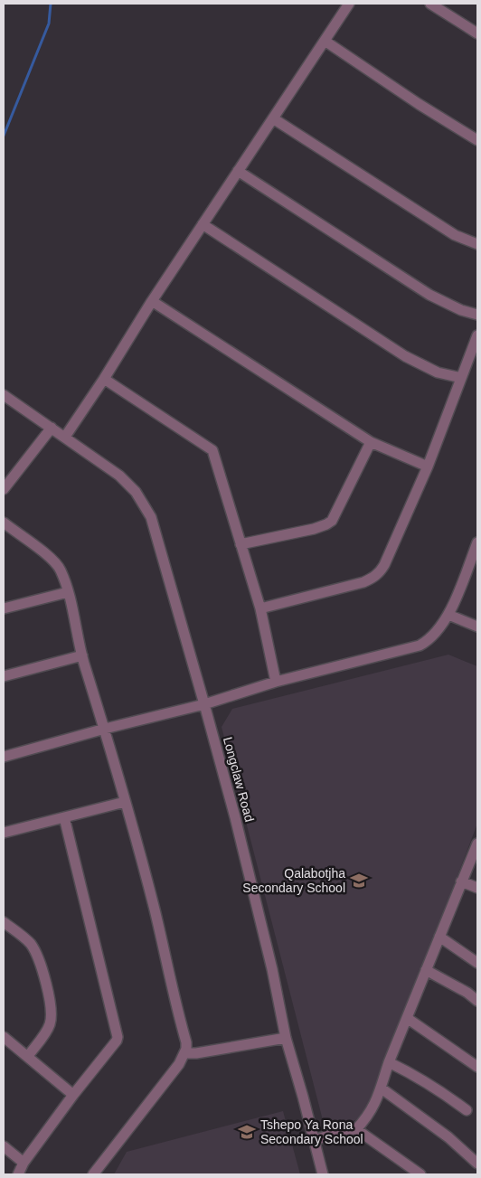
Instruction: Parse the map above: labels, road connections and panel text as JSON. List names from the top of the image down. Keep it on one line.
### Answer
{"streets":{"street":["Longclaw Road"]},"places":{"school or university":["Qalabotjha Secondary School","Tshepo Ya Rona Secondary School"]}}
